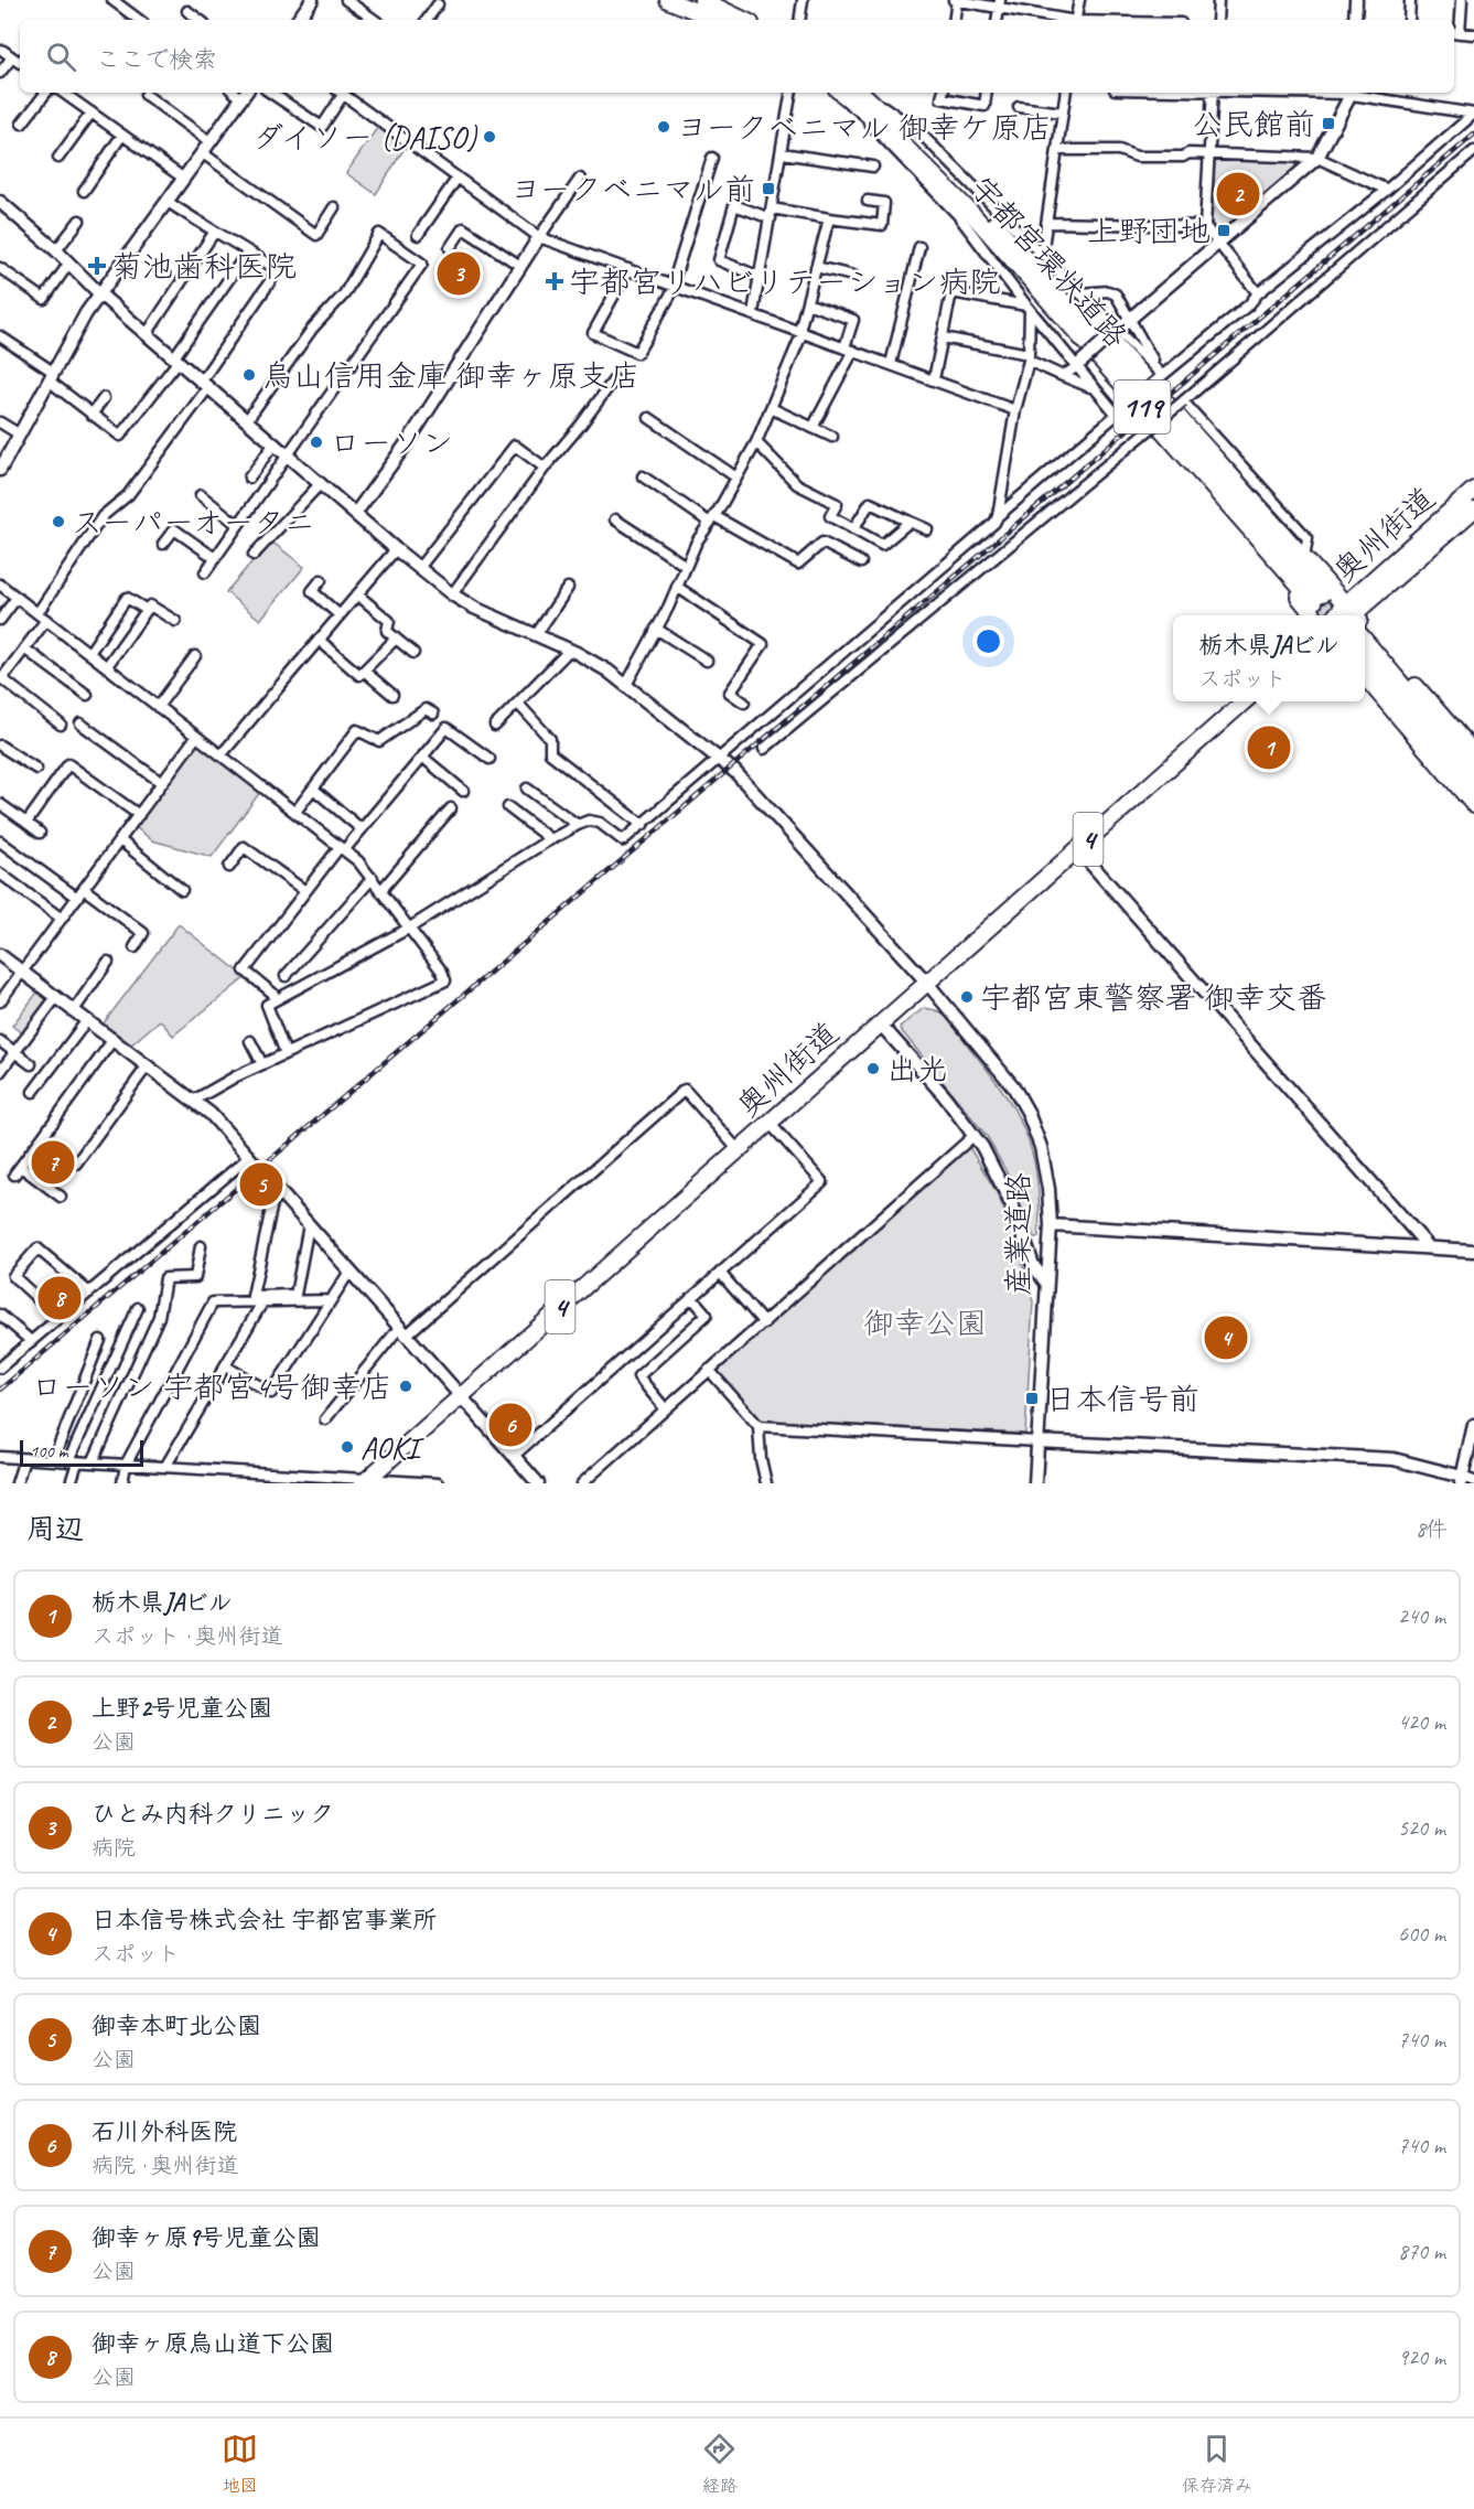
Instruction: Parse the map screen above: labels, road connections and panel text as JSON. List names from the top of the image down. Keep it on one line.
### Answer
{"streets":{"highway":["宇都宮環状道路","119","奥州街道","4"],"street":["産業道路"]},"crossings":[["奥州街道","産業道路"]],"parks":["御幸公園"],"places":{"transit":["公民館前","ヨークベニマル前","上野団地","日本信号前"],"other":["ヨークベニマル 御幸ケ原店","ダイソー (DAISO)","烏山信用金庫 御幸ヶ原支店","ローソン","スーパーオータニ","宇都宮東警察署 御幸交番","出光","ローソン 宇都宮4号御幸店","AOKI"],"health":["菊池歯科医院","宇都宮リハビリテーション病院"]},"scale_bar":"100 m","page":{"search":"ここで検索","pins":["2","3","1","7","5","8","4","6"],"popup":["栃木県JAビル","スポット"],"scale":"100 m","heading":["周辺","8件"],"list":[{"mark":"1","name":"栃木県JAビル","note":"スポット · 奥州街道","value":"240 m"},{"mark":"2","name":"上野2号児童公園","note":"公園","value":"420 m"},{"mark":"3","name":"ひとみ内科クリニック","note":"病院","value":"520 m"},{"mark":"4","name":"日本信号株式会社 宇都宮事業所","note":"スポット","value":"600 m"},{"mark":"5","name":"御幸本町北公園","note":"公園","value":"740 m"},{"mark":"6","name":"石川外科医院","note":"病院 · 奥州街道","value":"740 m"},{"mark":"7","name":"御幸ヶ原9号児童公園","note":"公園","value":"870 m"},{"mark":"8","name":"御幸ヶ原烏山道下公園","note":"公園","value":"920 m"}],"nav":["地図","経路","保存済み"]}}
